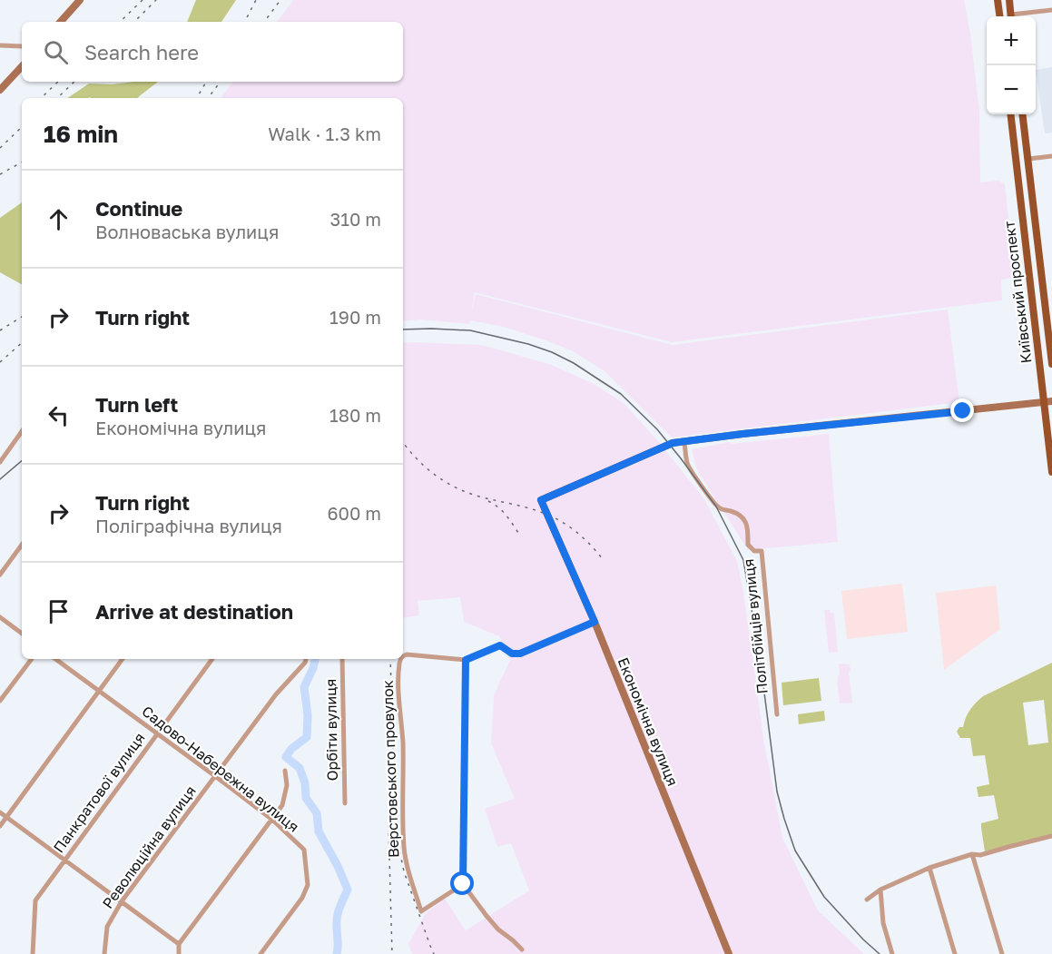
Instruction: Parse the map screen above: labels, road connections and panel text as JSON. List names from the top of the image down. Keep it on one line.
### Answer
{"streets":{"main road":["Київський проспект"],"street":["Політбійців вулиця","Економічна вулиця","Орбіти вулиця","Садово-Набережна вулиця","Верстовського провулок","Панкратової вулиця","Революційна вулиця"]},"crossings":[["Політбійців вулиця","Економічна вулиця"],["Садово-Набережна вулиця","Панкратової вулиця"],["Садово-Набережна вулиця","Революційна вулиця"]],"page":{"map_buttons":["+","−"],"search":"Search here","heading":["16 min","Walk · 1.3 km"],"list":[["Continue","Волноваська вулиця","310 m"],["Turn right","190 m"],["Turn left","Економічна вулиця","180 m"],["Turn right","Поліграфічна вулиця","600 m"],"Arrive at destination"]}}
